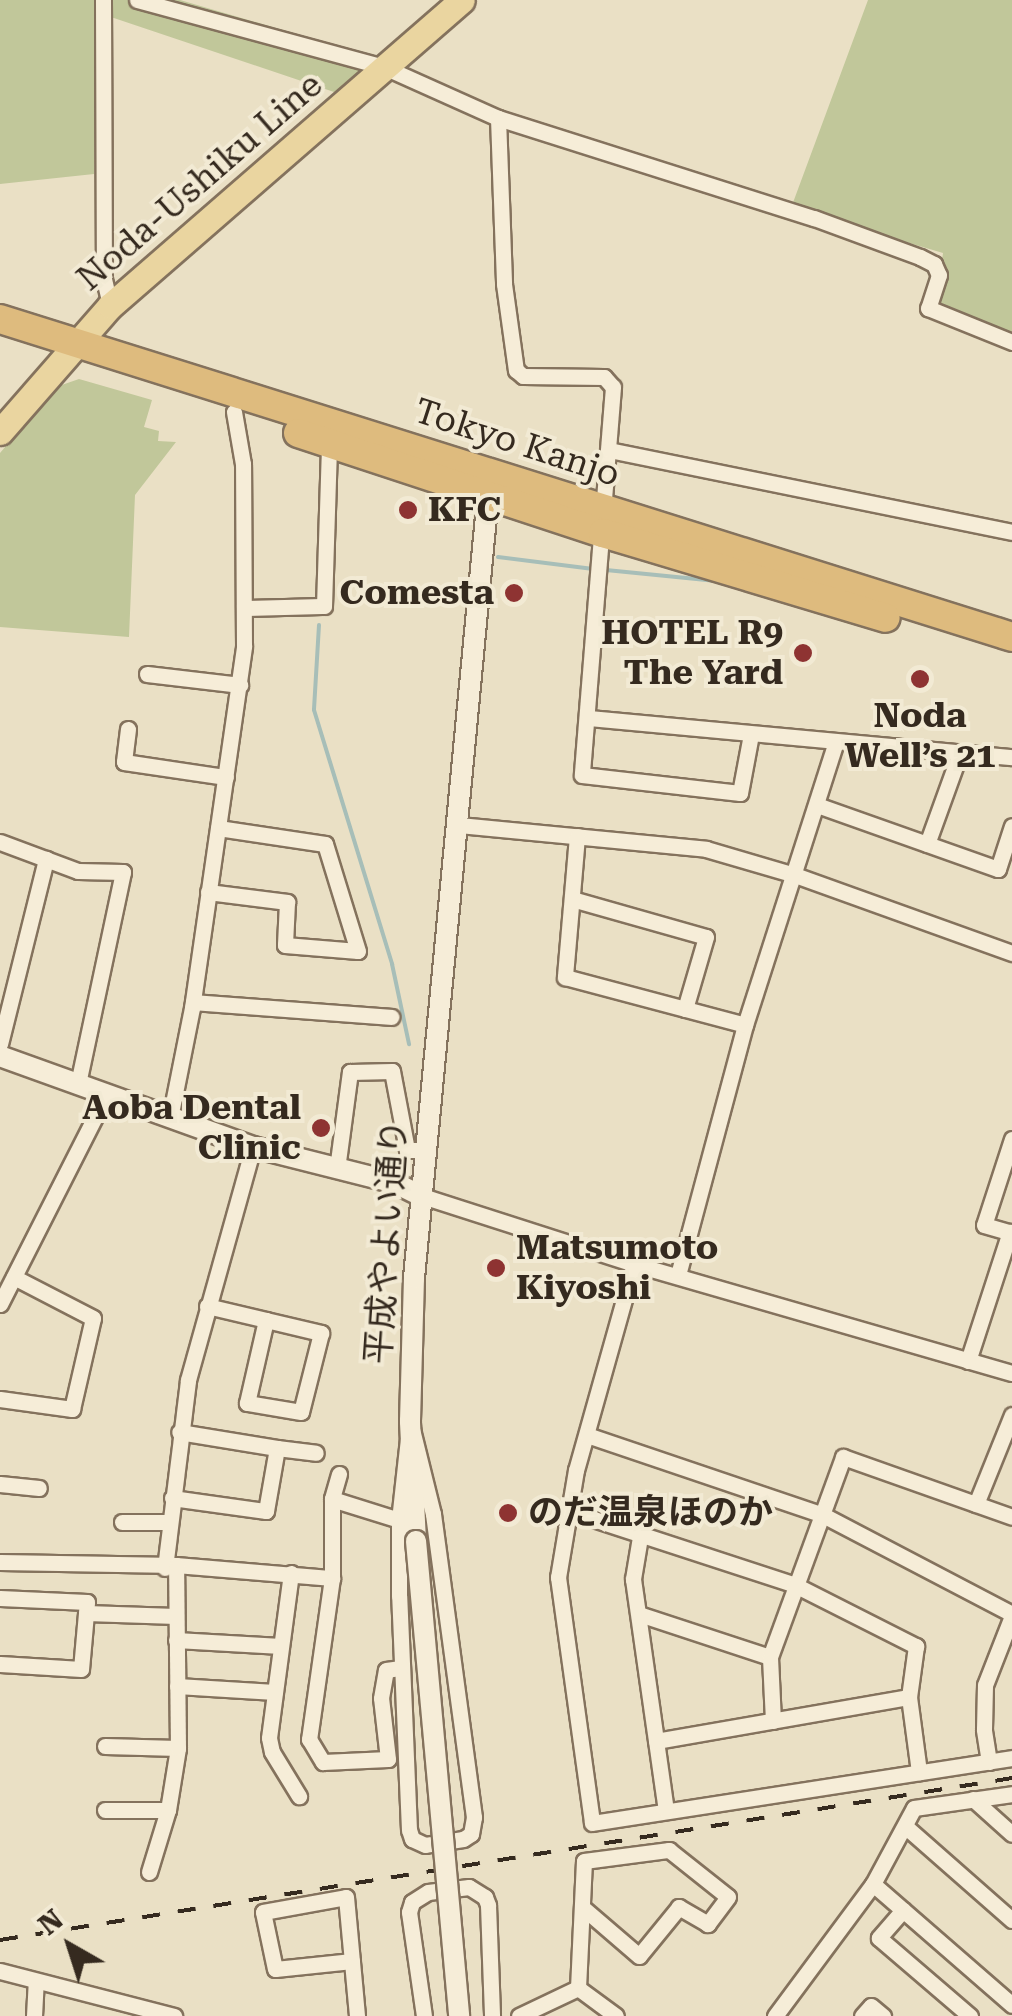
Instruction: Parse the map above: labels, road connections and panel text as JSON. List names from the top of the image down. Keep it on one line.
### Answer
{"streets":{"highway":["Tokyo Kanjo"],"main road":["Noda-Ushiku Line"],"street":["平成やよい通り"]},"crossings":[["Noda-Ushiku Line","Tokyo Kanjo"],["Tokyo Kanjo","平成やよい通り"]],"places":["KFC","Comesta","HOTEL R9 The Yard","Noda Well’s 21","Aoba Dental Clinic","Matsumoto Kiyoshi","のだ温泉ほのか"],"north":"top left"}
